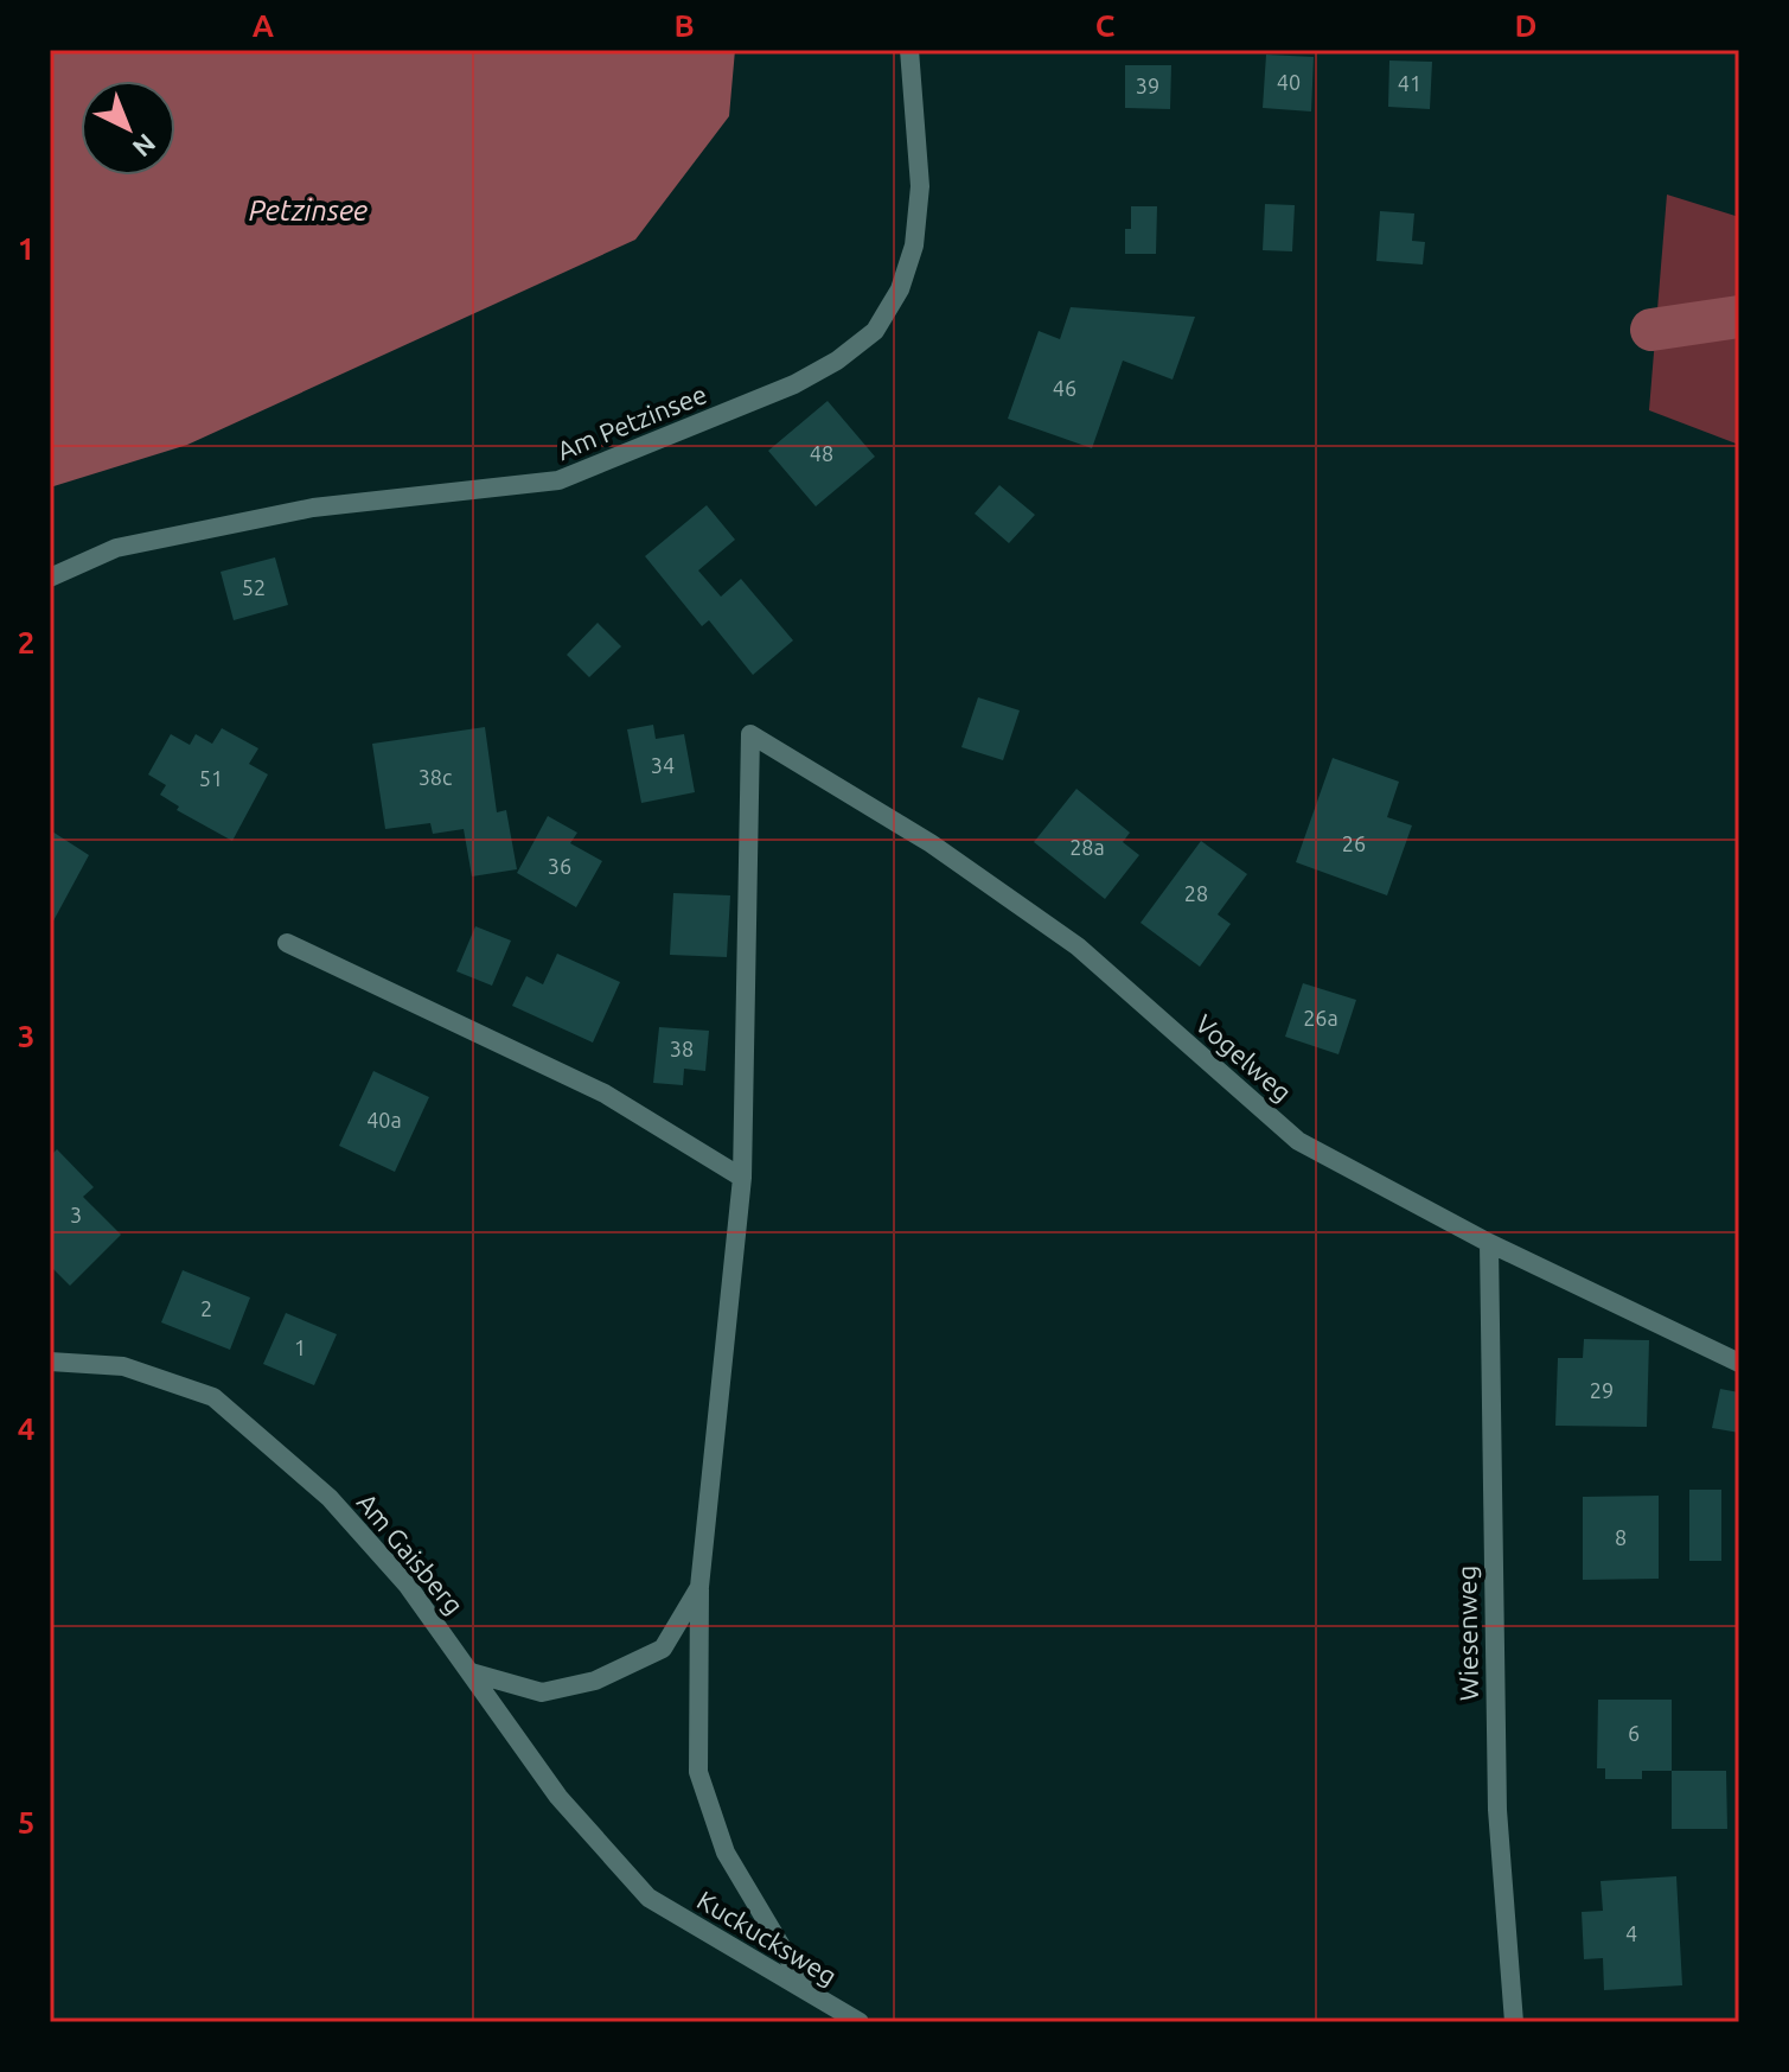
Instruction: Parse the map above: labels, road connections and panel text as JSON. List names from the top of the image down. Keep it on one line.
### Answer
{"streets":{"street":["Am Petzinsee","Vogelweg","Am Gaisberg","Wiesenweg","Kuckucksweg"]},"crossings":[["Vogelweg","Wiesenweg"],["Am Gaisberg","Kuckucksweg"]],"water":["Petzinsee"],"house_numbers":["40","41","39","46","48","52","34","38c","51","26","28a","36","28","26a","38","40a","3","2","1","29","8","6","4"],"north":"bottom right","grid":{"columns":["A","B","C","D"],"rows":["1","2","3","4","5"]}}
